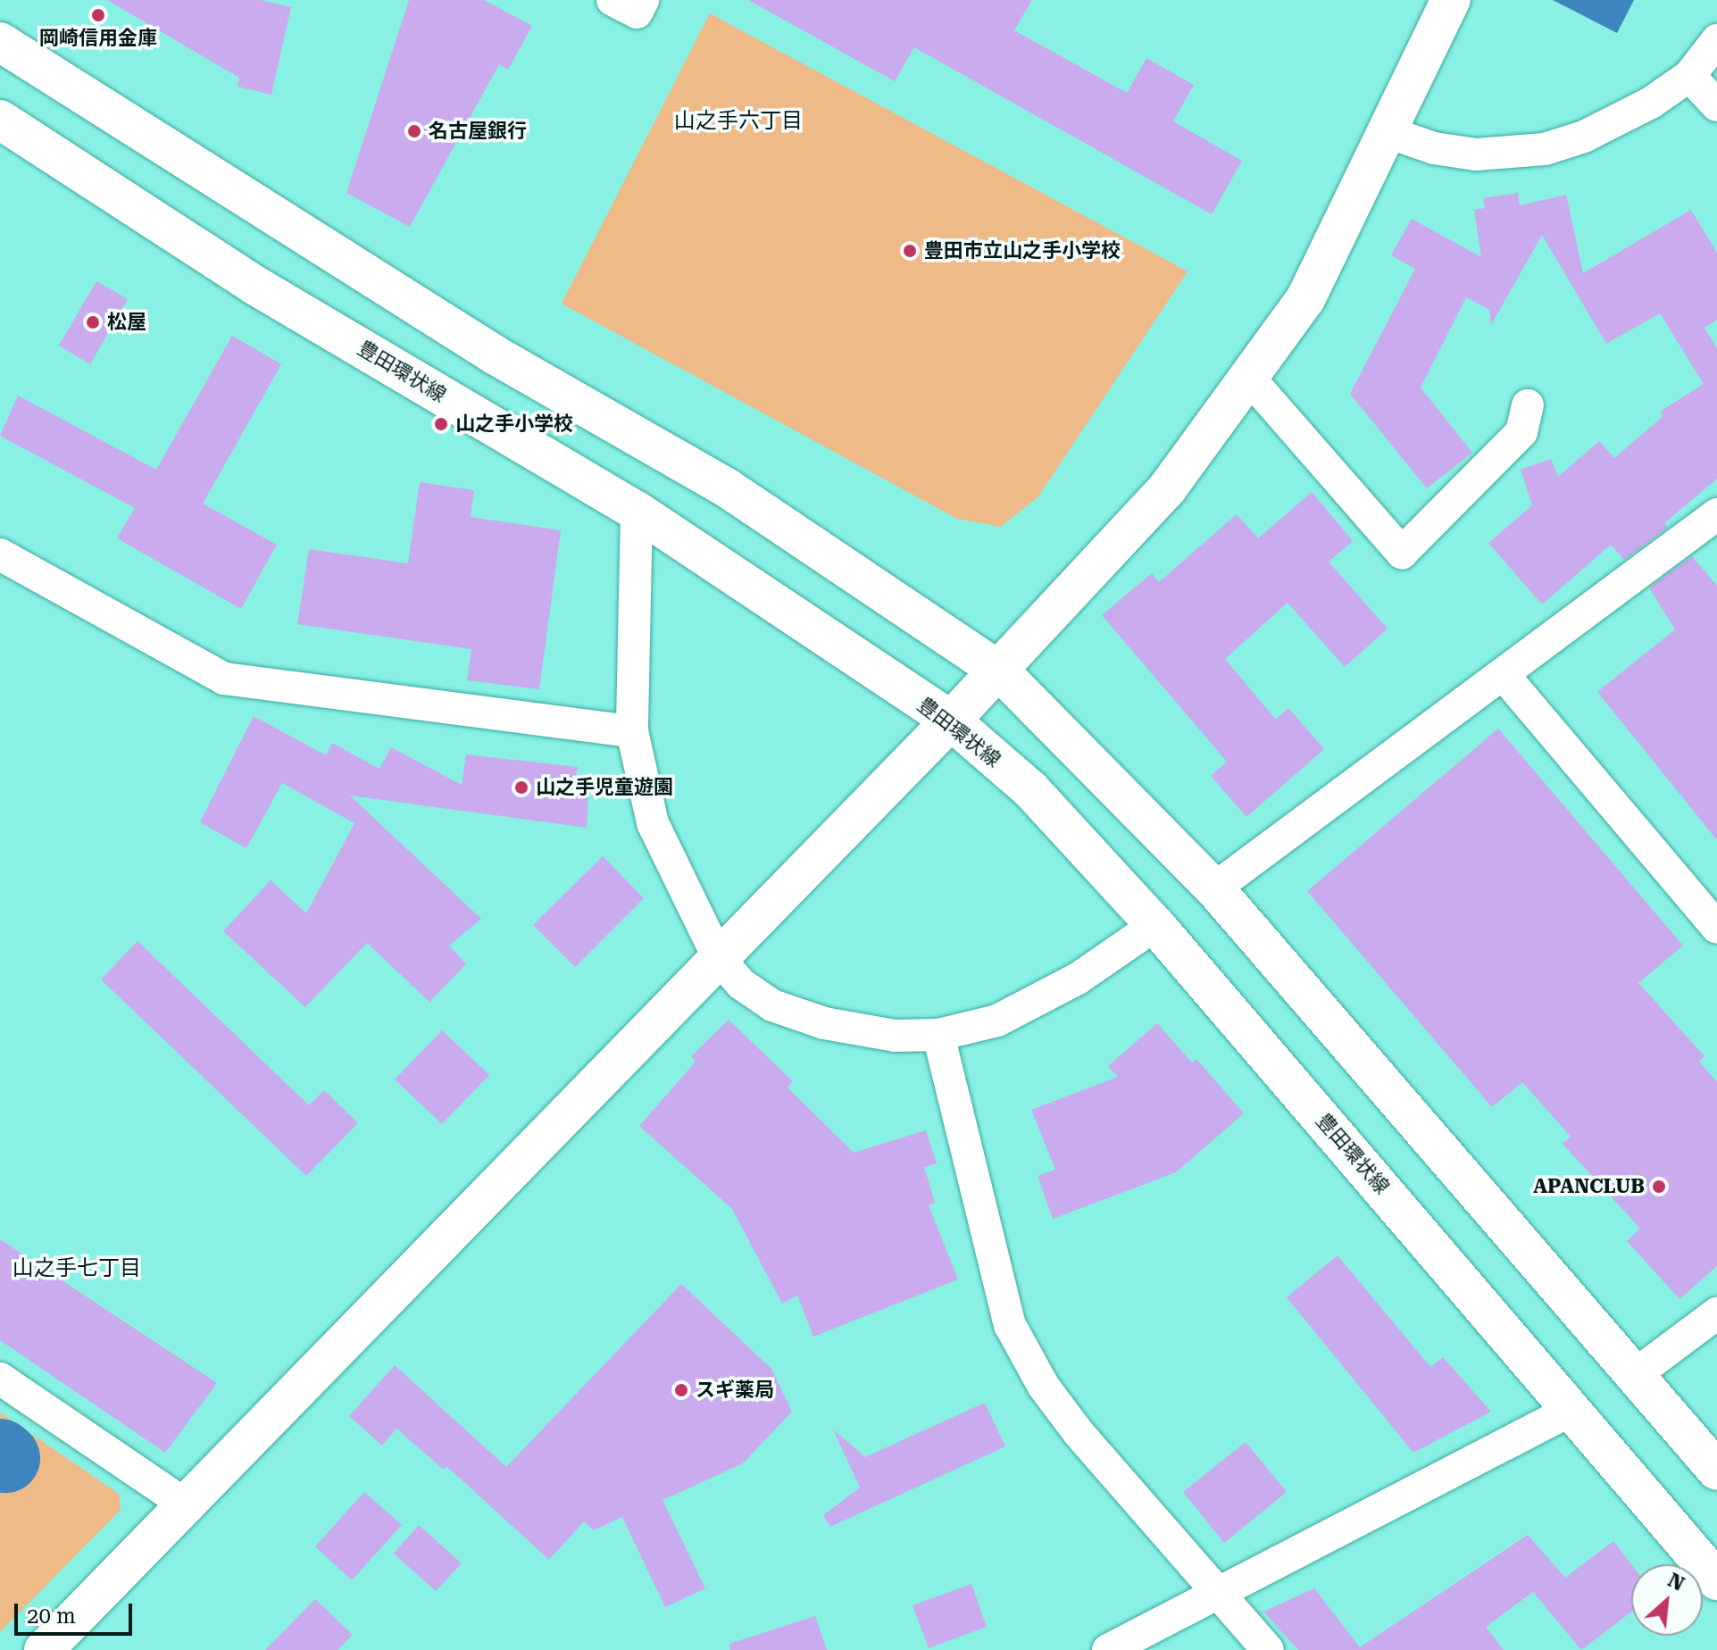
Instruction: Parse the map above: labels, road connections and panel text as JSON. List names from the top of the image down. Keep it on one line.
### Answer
{"streets":{"main road":["豊田環状線"]},"districts":["山之手六丁目","山之手七丁目"],"places":["岡崎信用金庫","名古屋銀行","豊田市立山之手小学校","松屋","山之手小学校","山之手児童遊園","APANCLUB","スギ薬局"],"scale_bar":"20 m","north":"top right"}
